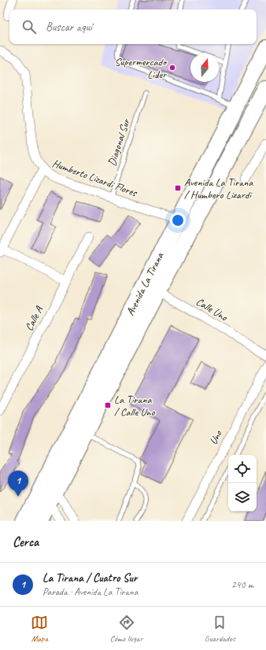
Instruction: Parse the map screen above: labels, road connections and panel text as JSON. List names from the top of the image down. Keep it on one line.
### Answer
{"streets":{"highway":["Avenida La Tirana"],"street":["Humberto Lizardi Flores","Calle Uno","Calle A","Uno"],"lane":["Diagonal Sur"]},"crossings":[["Diagonal Sur","Humberto Lizardi Flores"],["Humberto Lizardi Flores","Avenida La Tirana"],["Avenida La Tirana","Calle Uno"]],"places":{"other":["Supermercado Lider"],"transit":["Avenida La Tirana / Humbero Lizardi","La Tirana / Calle Uno"]},"north":"top","page":{"search":"Buscar aquí","pins":"1","heading":"Cerca","list":[{"mark":"1","name":"La Tirana / Cuatro Sur","note":"Parada · Avenida La Tirana","value":"240 m"}],"nav":["Mapa","Cómo llegar","Guardados"]}}
